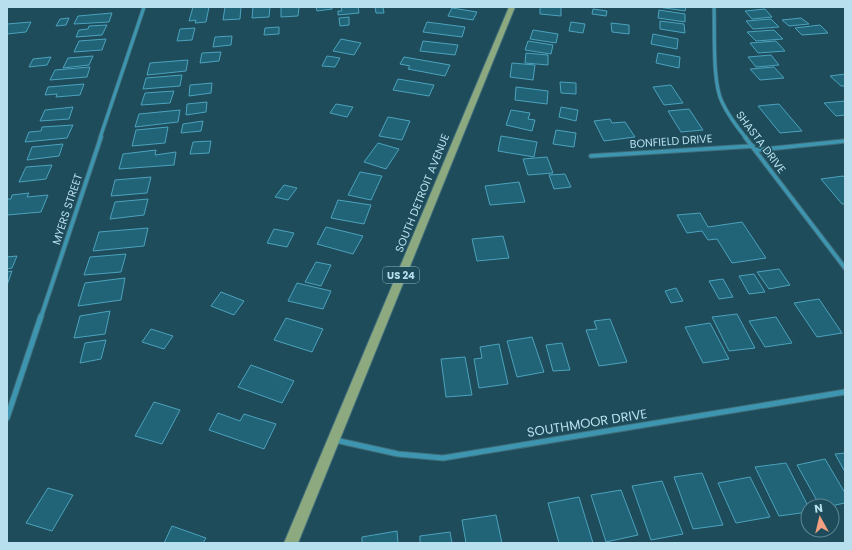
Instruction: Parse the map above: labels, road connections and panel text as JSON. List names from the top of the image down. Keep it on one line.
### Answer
{"streets":{"main road":["SOUTH DETROIT AVENUE","US 24"],"street":["BONFIELD DRIVE","SHASTA DRIVE","MYERS STREET","SOUTHMOOR DRIVE"]},"crossings":[["BONFIELD DRIVE","SHASTA DRIVE"],["SOUTH DETROIT AVENUE","SOUTHMOOR DRIVE"]],"north":"top"}
